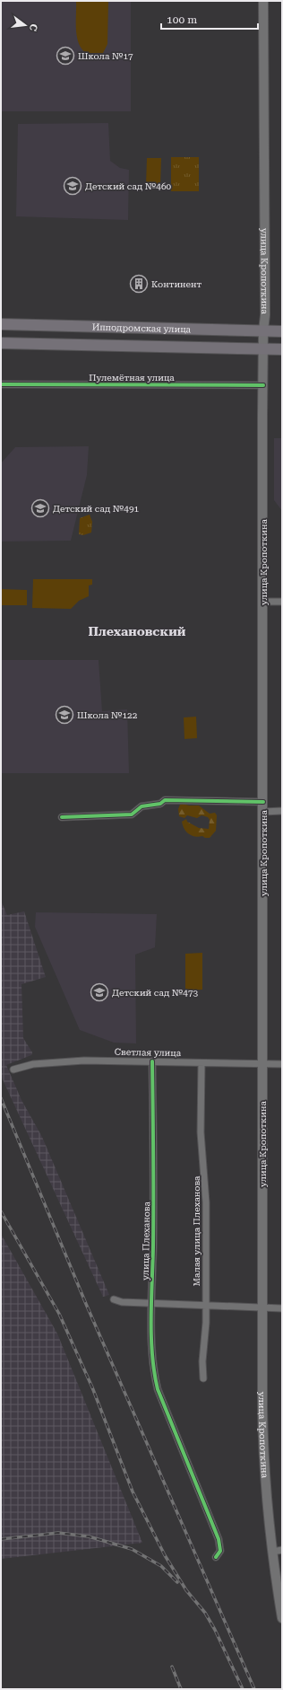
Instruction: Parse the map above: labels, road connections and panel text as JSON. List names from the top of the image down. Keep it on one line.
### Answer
{"streets":{"highway":["Ипподромская улица"],"main road":["улица Кропоткина"],"street":["Пулемётная улица","Светлая улица","Малая улица Плеханова","улица Плеханова"]},"crossings":[["улица Кропоткина","Ипподромская улица"],["улица Кропоткина","Пулемётная улица"],["улица Кропоткина","Светлая улица"],["Светлая улица","Малая улица Плеханова"],["Светлая улица","улица Плеханова"]],"districts":["Плехановский"],"places":{"school or university":["Школа №17","Детский сад №460","Детский сад №491","Школа №122","Детский сад №473"],"building":["Континент"]},"scale_bar":"100 m","north":"right"}
